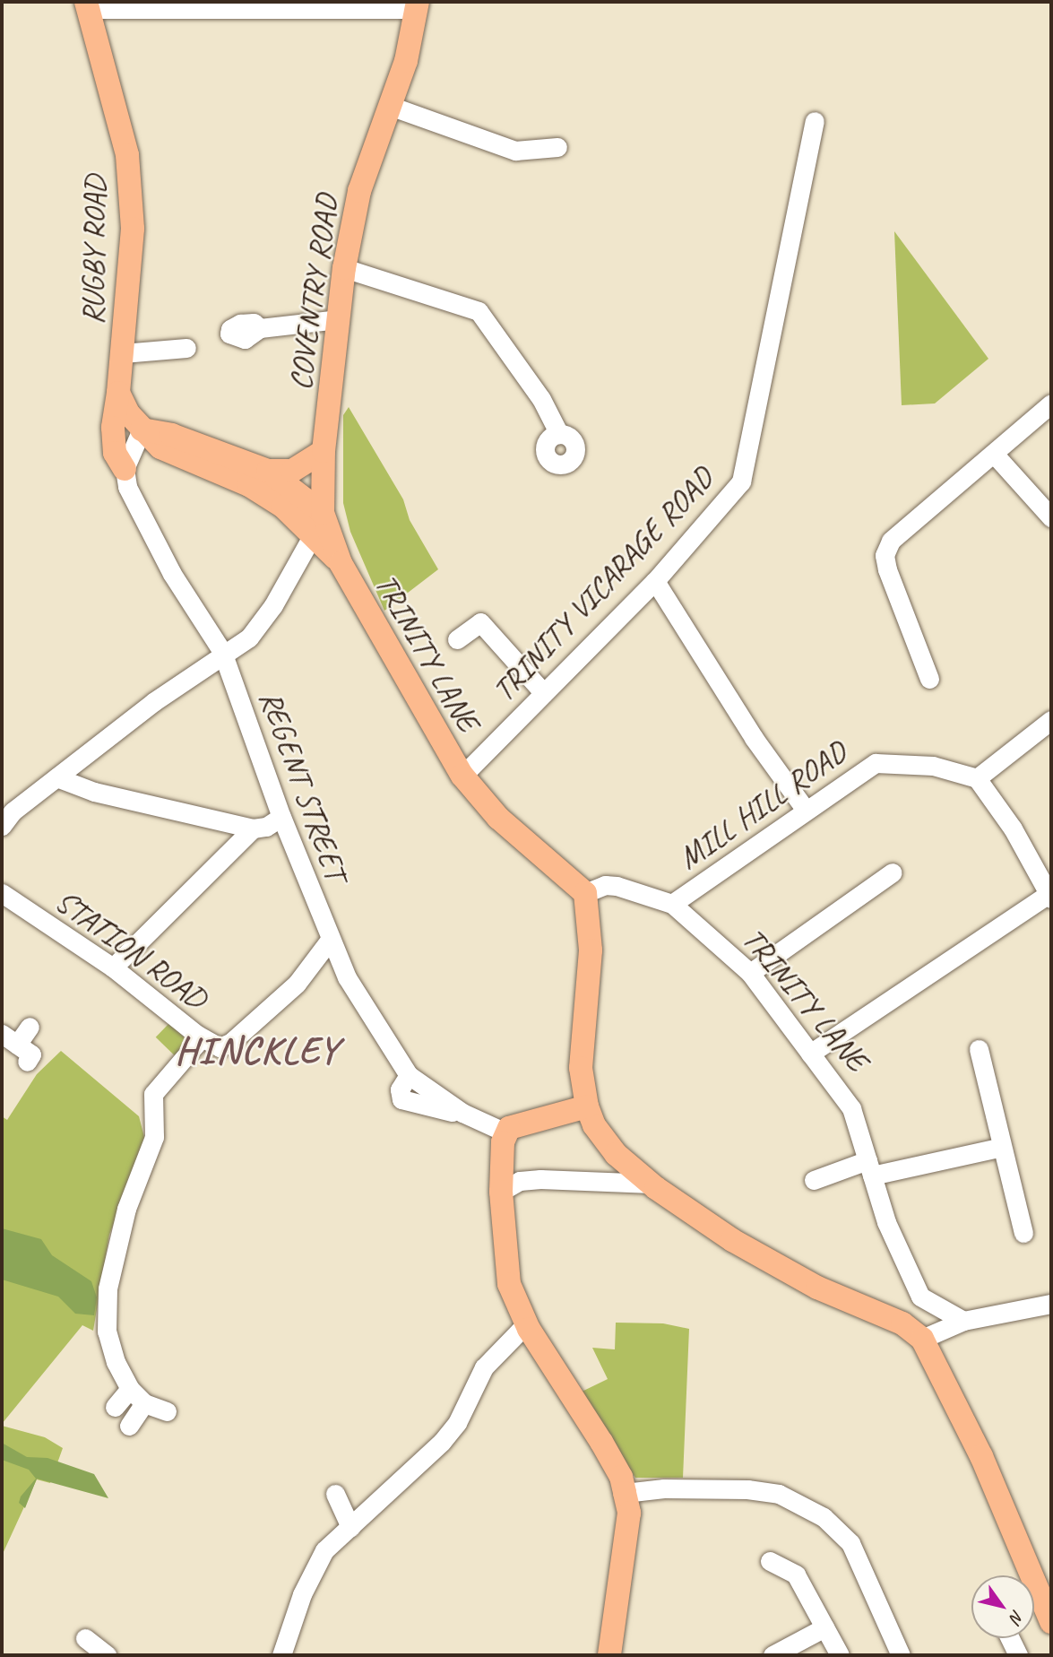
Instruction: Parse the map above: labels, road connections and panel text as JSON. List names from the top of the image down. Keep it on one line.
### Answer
{"streets":{"main road":["RUGBY ROAD","COVENTRY ROAD","TRINITY LANE"],"street":["TRINITY VICARAGE ROAD","REGENT STREET","MILL HILL ROAD","STATION ROAD"]},"crossings":[["RUGBY ROAD","COVENTRY ROAD"],["RUGBY ROAD","REGENT STREET"],["COVENTRY ROAD","TRINITY LANE"],["COVENTRY ROAD","REGENT STREET"],["TRINITY VICARAGE ROAD","TRINITY LANE"],["TRINITY LANE","MILL HILL ROAD"],["REGENT STREET","STATION ROAD"]],"districts":["HINCKLEY"],"north":"bottom right"}
